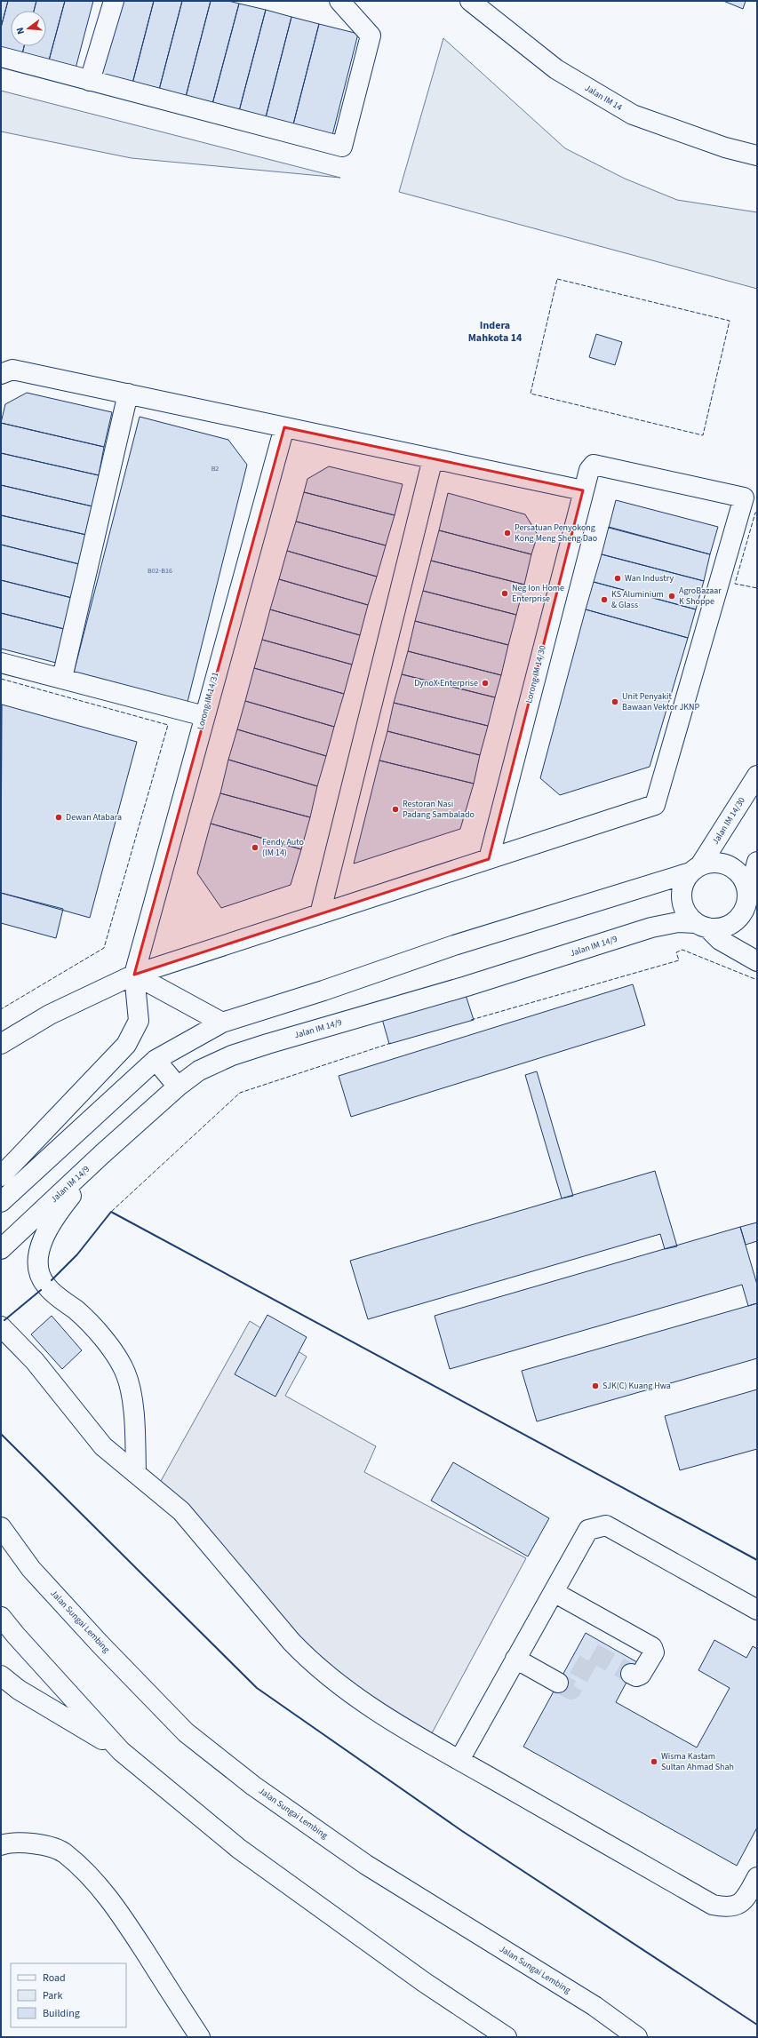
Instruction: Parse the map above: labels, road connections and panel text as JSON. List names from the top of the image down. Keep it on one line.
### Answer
{"streets":{"street":["Jalan IM 14","Lorong IM 14/30","Lorong IM 14/31","Jalan IM 14/30","Jalan IM 14/9","Jalan Sungai Lembing"]},"crossings":[["Jalan IM 14/30","Jalan IM 14/9"]],"districts":["Indera Mahkota 14"],"places":["Persatuan Penyokong Kong Meng Sheng Dao","Wan Industry","Neg Ion Home Enterprise","AgroBazaar K Shoppe","KS Aluminium & Glass","DynoX Enterprise","Unit Penyakit Bawaan Vektor JKNP","Restoran Nasi Padang Sambalado","Dewan Atabara","Fendy Auto (IM 14)","SJK(C) Kuang Hwa","Wisma Kastam Sultan Ahmad Shah"],"house_numbers":["B2","B02-B16"],"legend":["Road","Park","Building"],"north":"left"}
